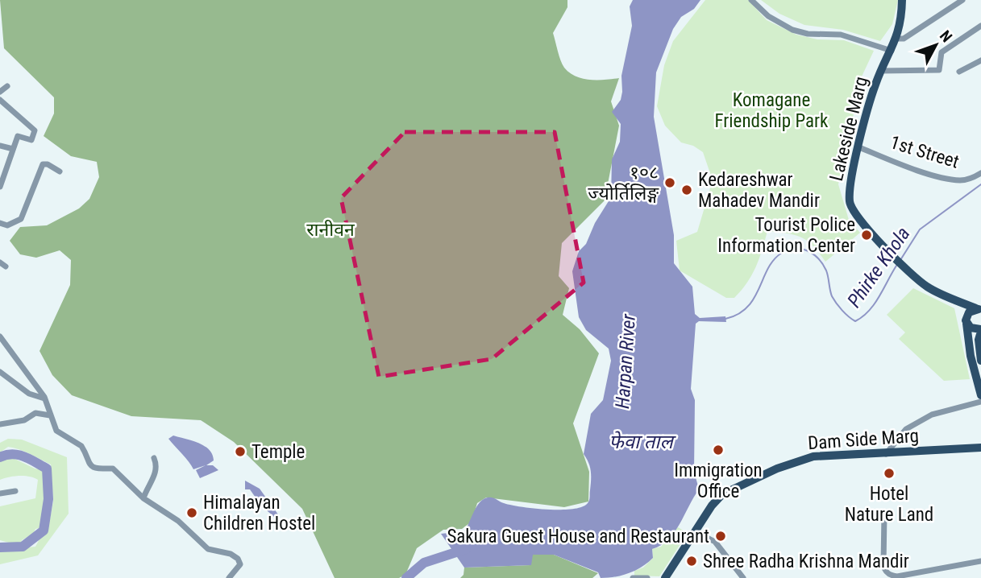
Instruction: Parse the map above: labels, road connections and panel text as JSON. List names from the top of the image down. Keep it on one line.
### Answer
{"streets":{"main road":["Lakeside Marg","Dam Side Marg"],"street":["1st Street"]},"crossings":[["Lakeside Marg","1st Street"]],"water":["Phirke Khola","Harpan River","फेवा ताल"],"parks":["Komagane Friendship Park","रानीवन"],"places":["१०८ ज्योर्तिलिङ्ग","Kedareshwar Mahadev Mandir","Tourist Police Information Center","Immigration Office","Temple","Hotel Nature Land","Himalayan Children Hostel","Sakura Guest House and Restaurant","Shree Radha Krishna Mandir"],"north":"top right"}
